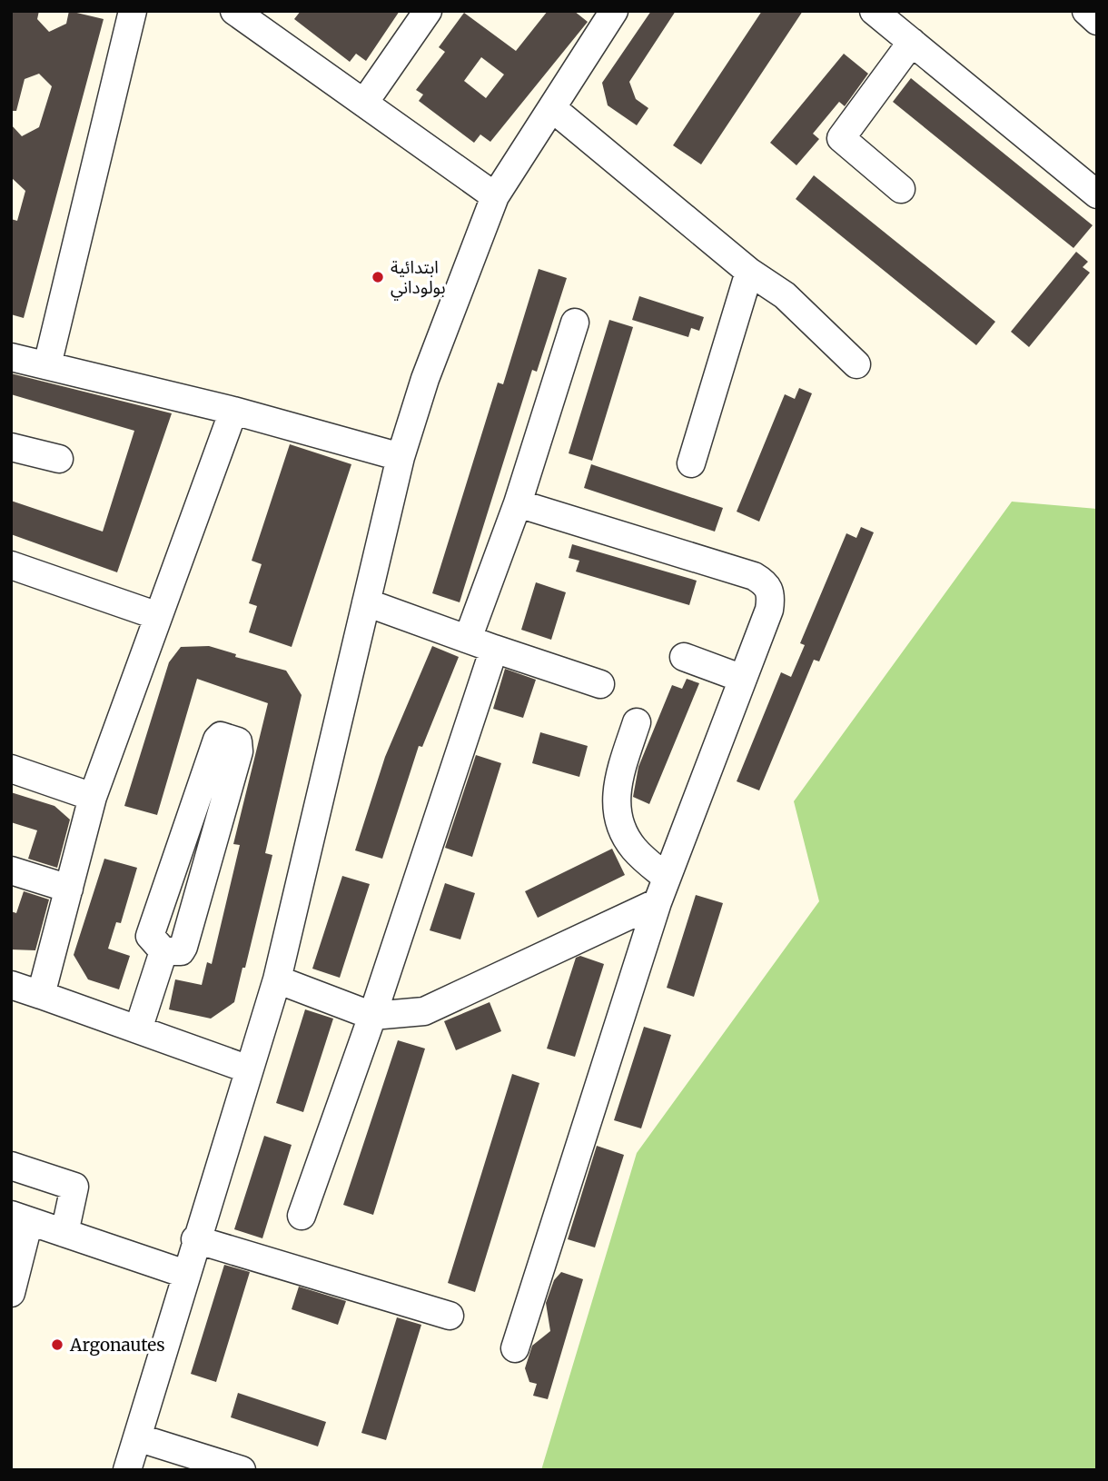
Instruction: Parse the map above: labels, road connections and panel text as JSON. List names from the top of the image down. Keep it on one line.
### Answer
{"places":["ابتدائية بولوداني","Argonautes"]}
